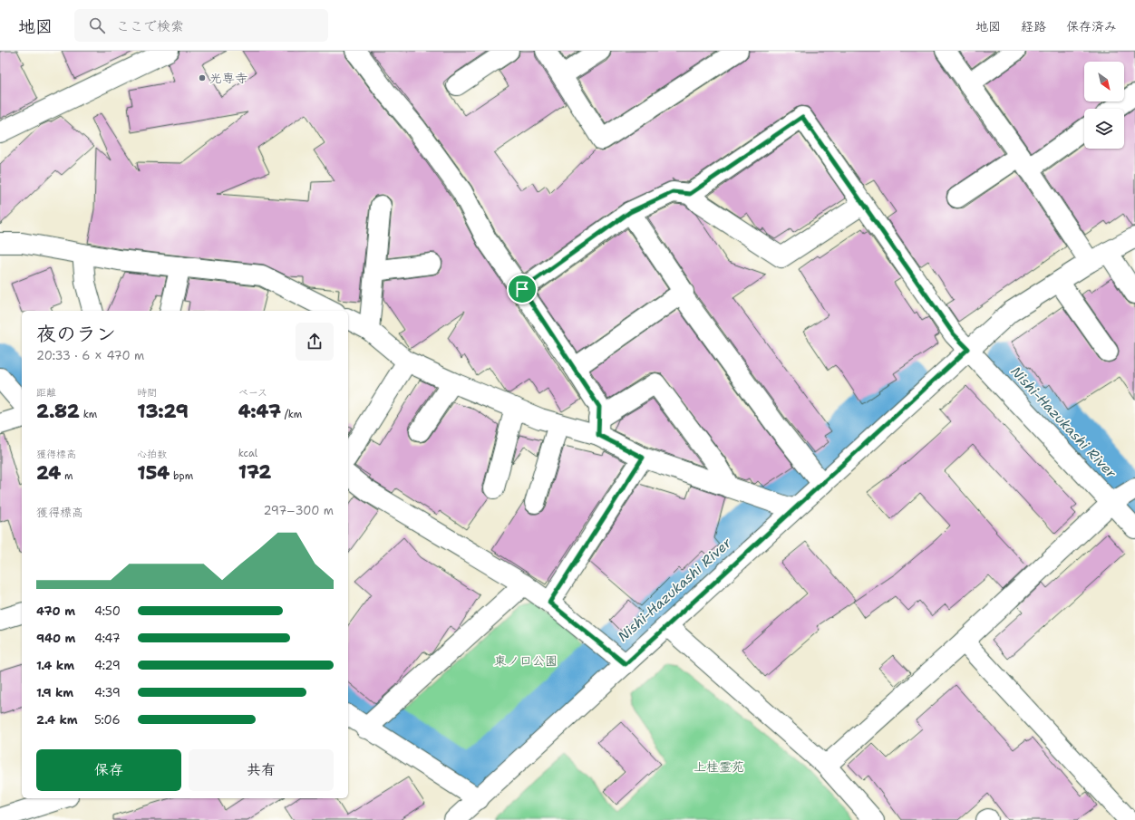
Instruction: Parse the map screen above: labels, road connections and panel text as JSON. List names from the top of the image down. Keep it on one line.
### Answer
{"water":["Nishi-Hazukashi River"],"parks":["東ノ口公園","上桂霊苑"],"places":["光専寺"],"north":"bottom right","page":{"header":"地図","search":"ここで検索","nav":["地図","経路","保存済み"],"heading":["夜のラン","20:33 · 6 × 470 m"],"stats":[["距離","2.82 km"],["時間","13:29"],["ペース","4:47 /km"],["獲得標高","24 m"],["心拍数","154 bpm"],["kcal","172"]],"chart":["獲得標高","297–300 m"],"list":[{"name":"470 m","note":"4:50"},{"name":"940 m","note":"4:47"},{"name":"1.4 km","note":"4:29"},{"name":"1.9 km","note":"4:39"},{"name":"2.4 km","note":"5:06"}],"buttons":["保存","共有"]}}
